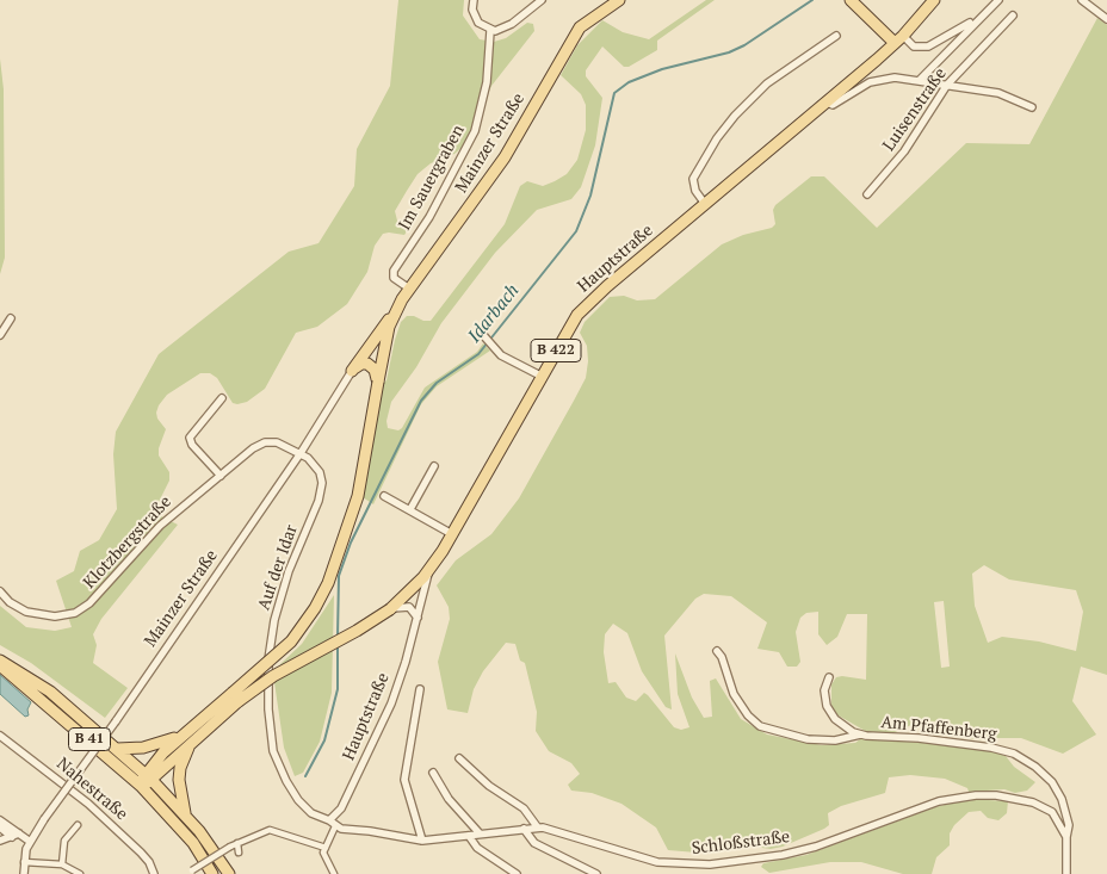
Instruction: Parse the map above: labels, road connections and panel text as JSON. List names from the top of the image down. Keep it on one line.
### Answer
{"streets":{"main road":["Mainzer Straße","Hauptstraße","B 422","B 41"],"street":["Luisenstraße","Im Sauergraben","Klotzbergstraße","Auf der Idar","Am Pfaffenberg","Nahestraße","Schloßstraße"]},"crossings":[["Mainzer Straße","Im Sauergraben"],["Mainzer Straße","B 422"],["Mainzer Straße","Klotzbergstraße"],["Mainzer Straße","Auf der Idar"],["Hauptstraße","B 422"],["Hauptstraße","Auf der Idar"],["B 422","B 41"],["Klotzbergstraße","Auf der Idar"],["Am Pfaffenberg","Schloßstraße"]],"water":["Idarbach"]}
